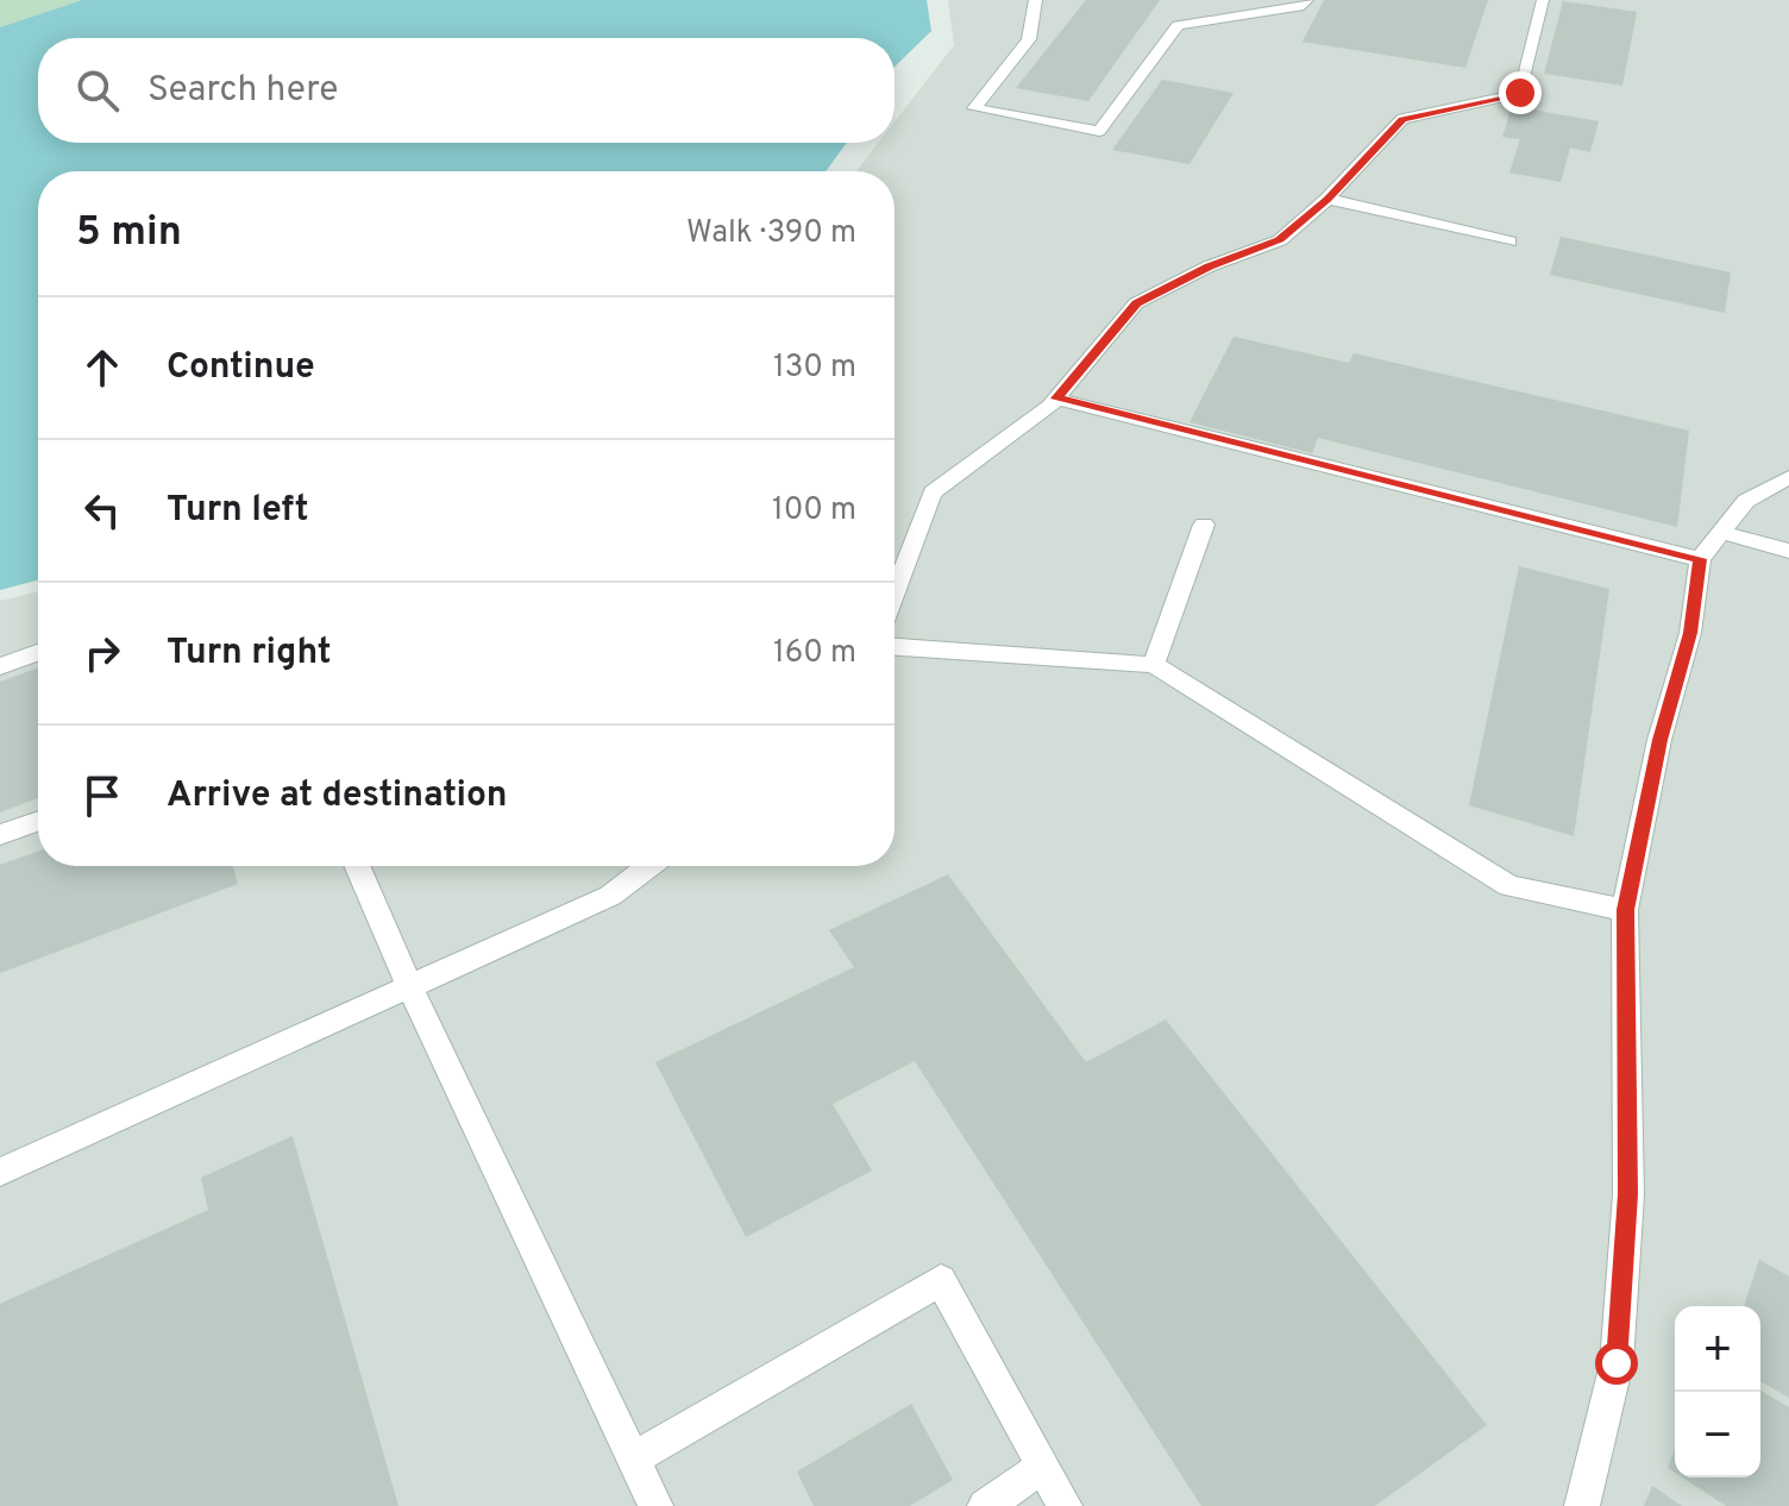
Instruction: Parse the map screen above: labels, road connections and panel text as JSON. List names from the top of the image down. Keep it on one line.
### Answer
{"page":{"search":"Search here","heading":["5 min","Walk · 390 m"],"list":[["Continue","130 m"],["Turn left","100 m"],["Turn right","160 m"],"Arrive at destination"],"map_buttons":["+","−"]}}
